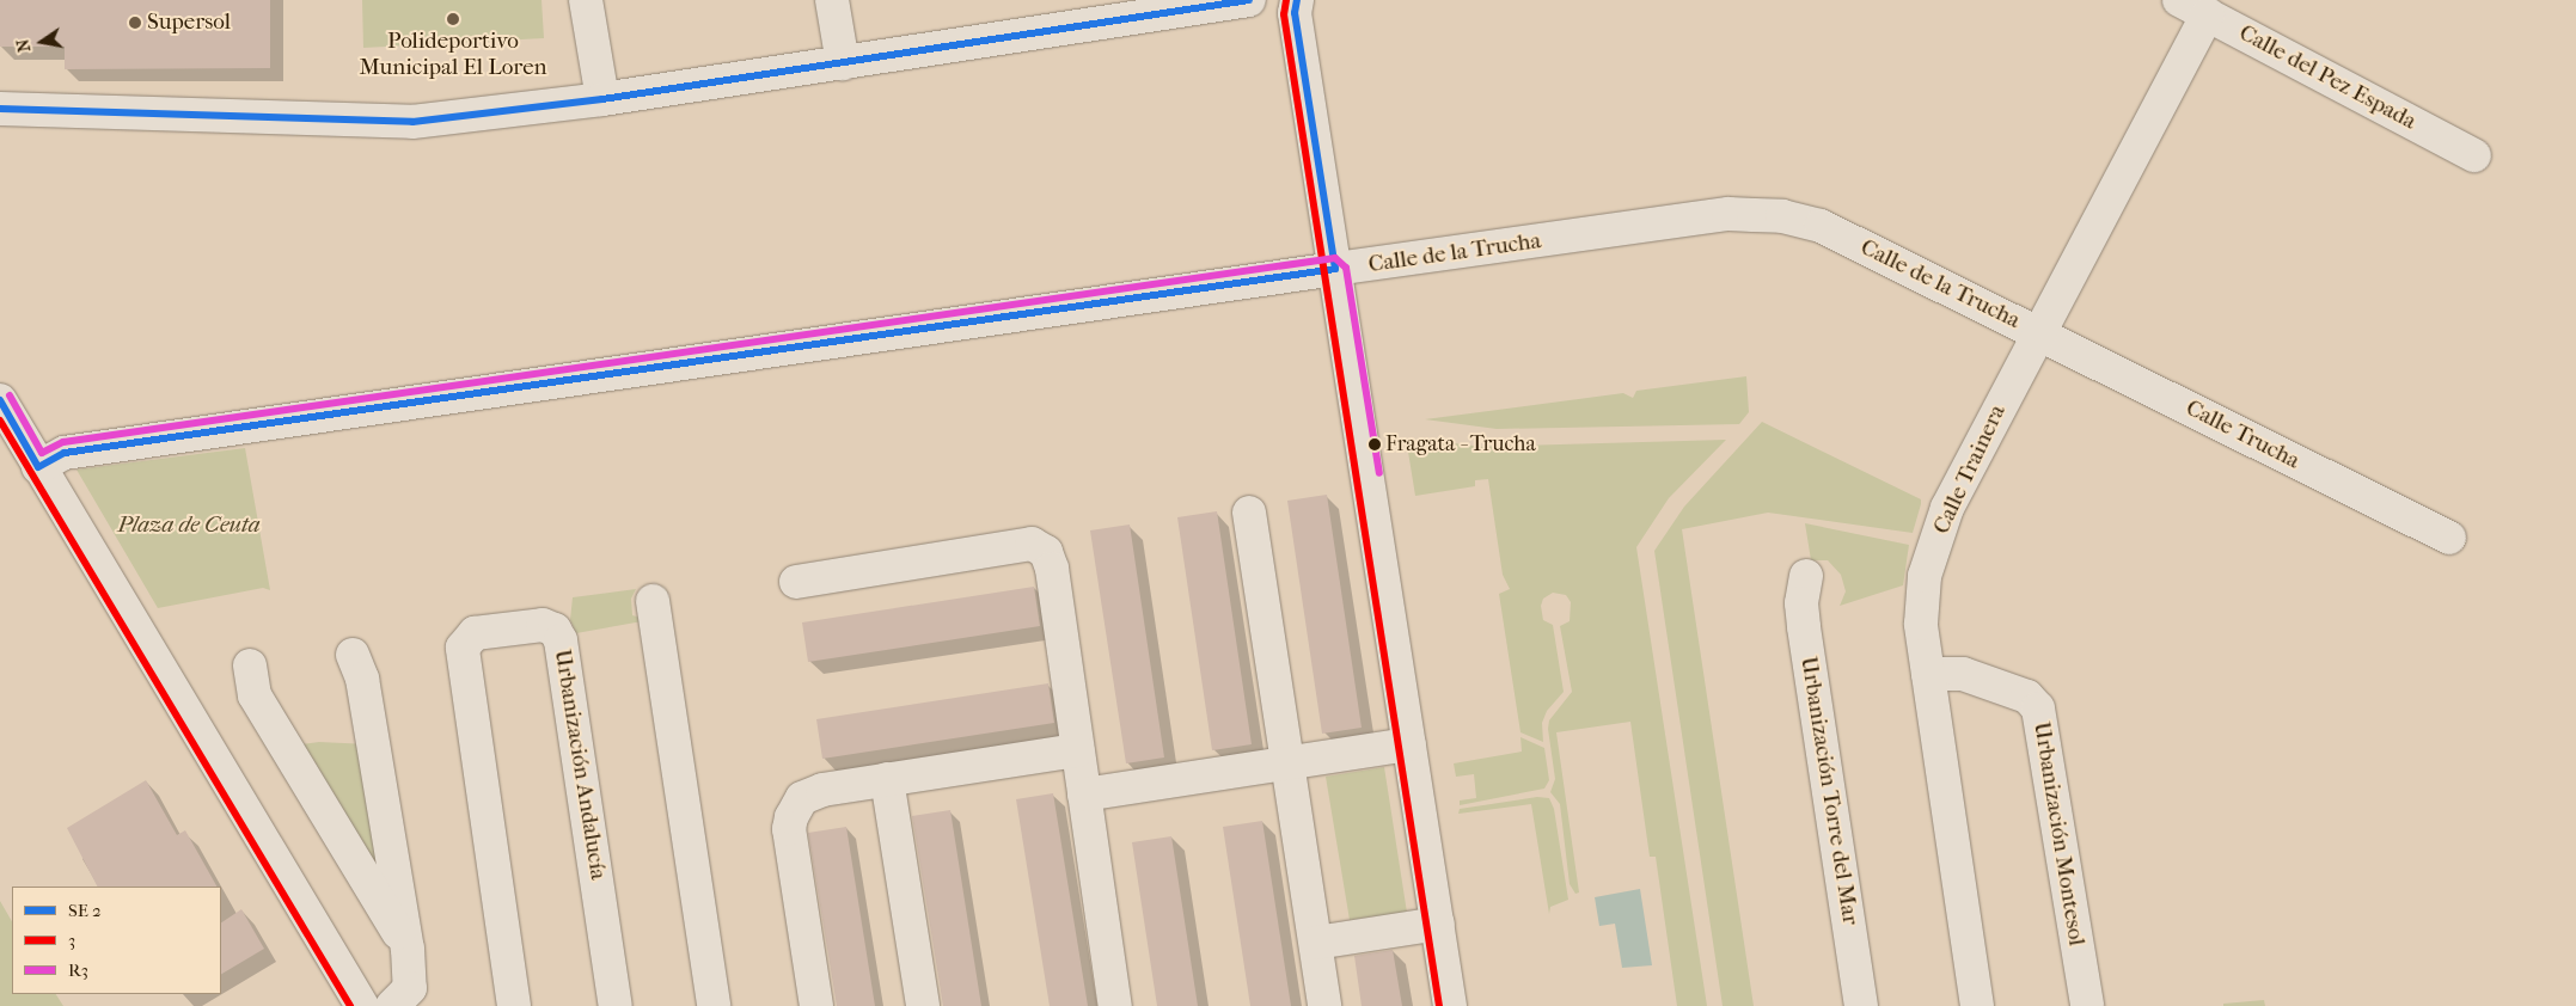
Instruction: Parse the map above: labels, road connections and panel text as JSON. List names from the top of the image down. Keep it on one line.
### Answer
{"streets":{"street":["Calle del Pez Espada","Calle de la Trucha","Calle Trucha","Calle Trainera","Urbanización Andalucía","Urbanización Torre del Mar","Urbanización Montesol"]},"crossings":[["Calle del Pez Espada","Calle Trainera"],["Calle de la Trucha","Calle Trucha"],["Calle de la Trucha","Calle Trainera"],["Calle Trucha","Calle Trainera"],["Calle Trainera","Urbanización Montesol"]],"parks":["Plaza de Ceuta"],"places":["Polideportivo Municipal El Loren","Supersol","Fragata - Trucha"],"lines":["transit line 3","transit line R3"],"legend":["SE 2","3","R3"],"north":"left"}
